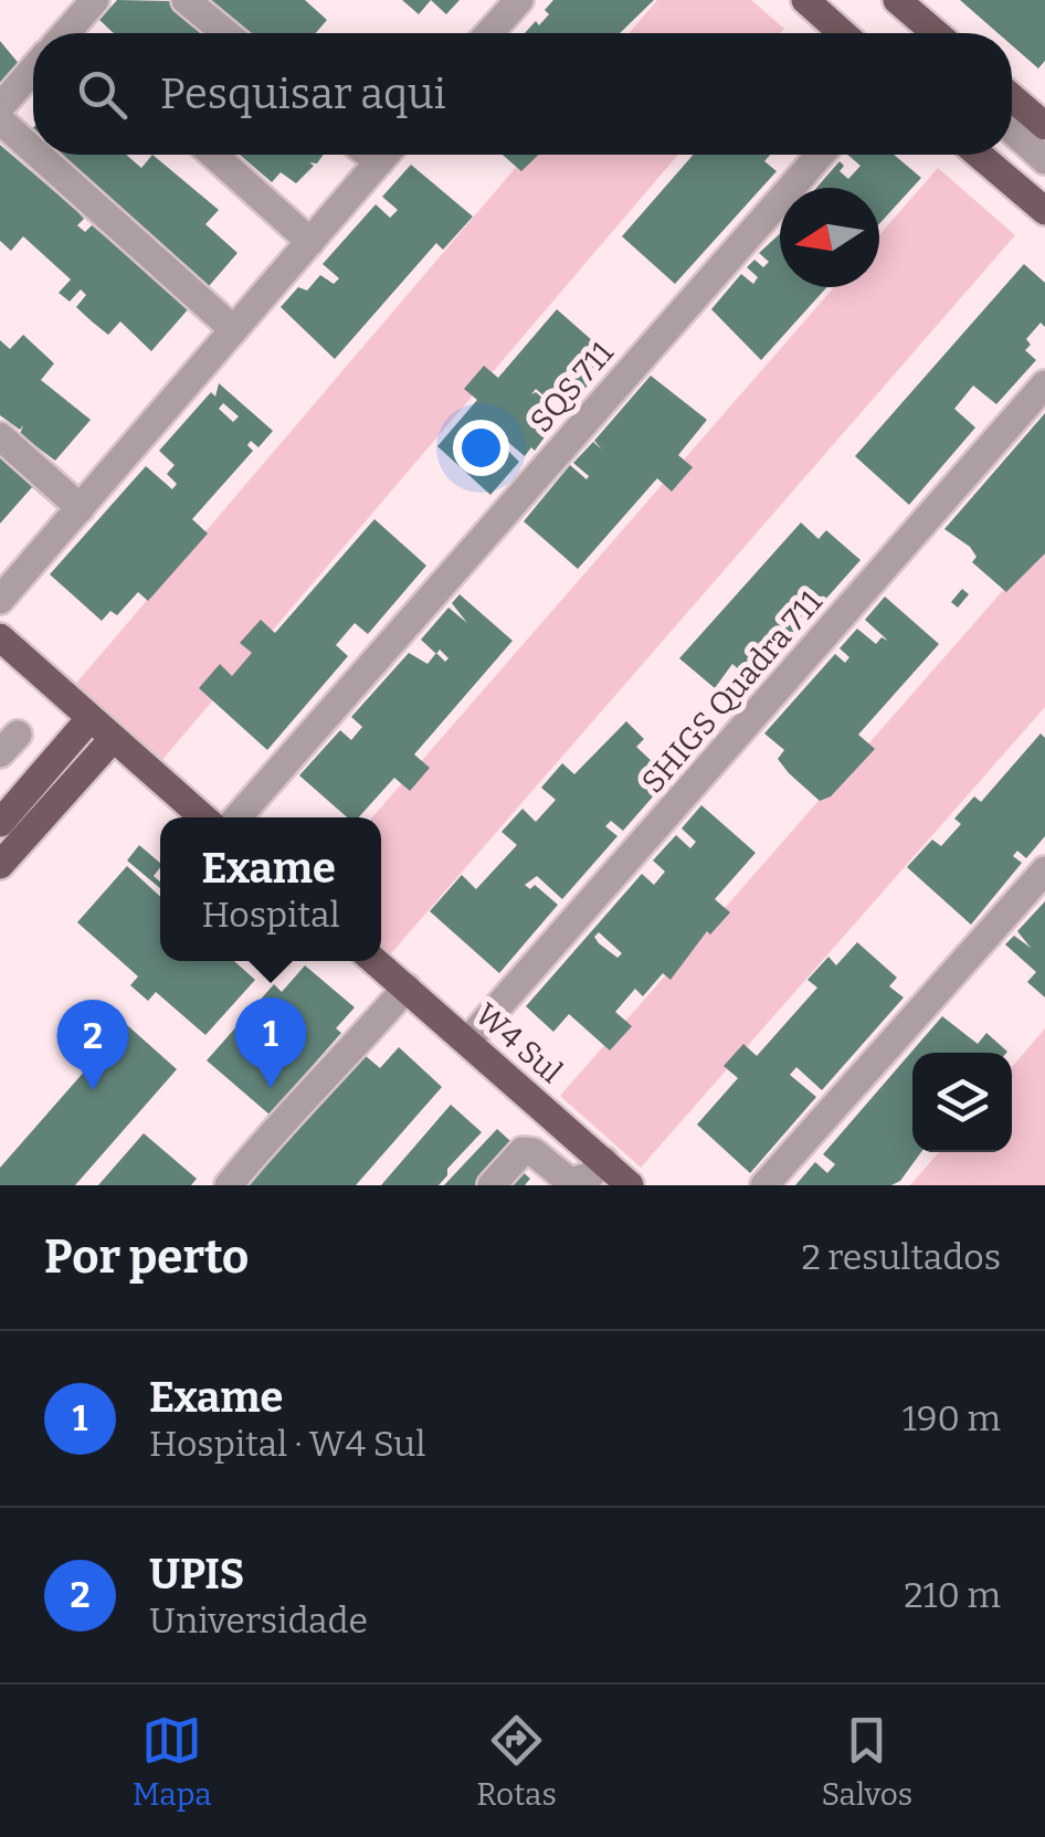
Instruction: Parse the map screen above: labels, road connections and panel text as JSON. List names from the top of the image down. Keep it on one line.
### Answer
{"streets":{"main road":["W4 Sul"],"street":["SQS 711","SHIGS Quadra 711"]},"crossings":[["SHIGS Quadra 711","W4 Sul"]],"north":"left","page":{"search":"Pesquisar aqui","popup":["Exame","Hospital"],"pins":["1","2"],"heading":["Por perto","2 resultados"],"list":[{"mark":"1","name":"Exame","note":"Hospital · W4 Sul","value":"190 m"},{"mark":"2","name":"UPIS","note":"Universidade","value":"210 m"}],"nav":["Mapa","Rotas","Salvos"]}}
